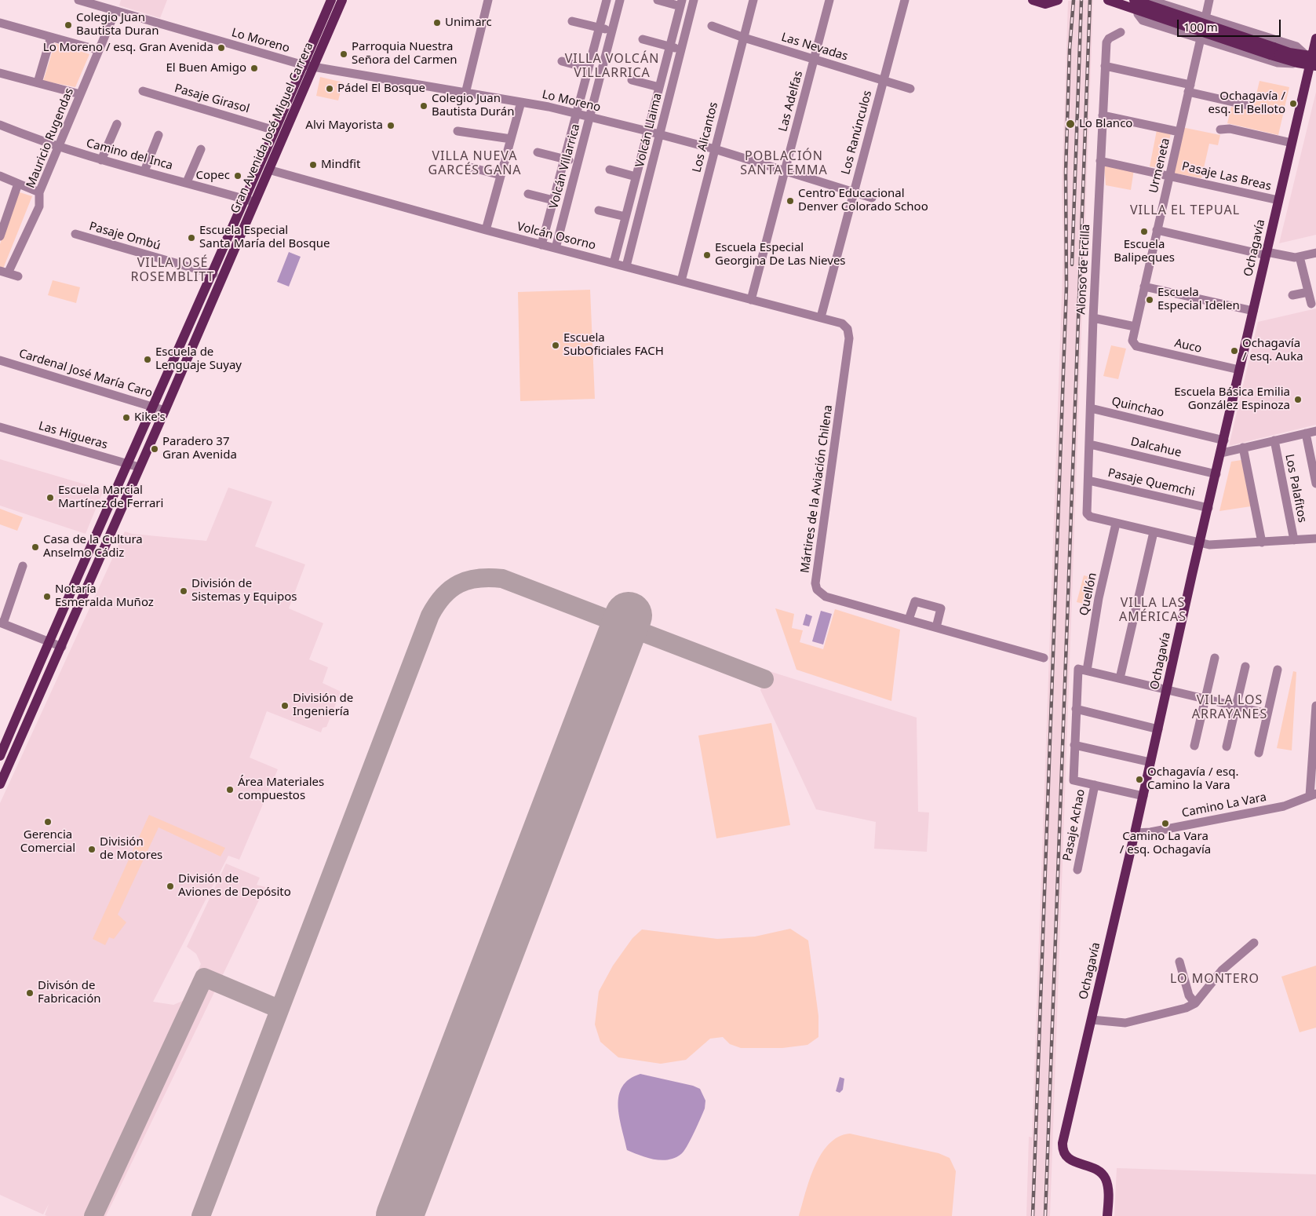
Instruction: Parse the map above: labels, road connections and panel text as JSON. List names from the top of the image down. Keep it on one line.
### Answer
{"streets":{"main road":["Gran Avenida José Miguel Carrera","Ochagavía"],"street":["Lo Moreno","Las Nevadas","Pasaje Girasol","Las Adelfas","Volcán Llaima","Los Ranúnculos","Los Alicantos","Mauricio Rugendas","Camino del Inca","Urmeneta","Volcán Villarrica","Pasaje Las Breas","Pasaje Ombú","Volcán Osorno","Alonso de Ercilla","Auco","Cardenal José María Caro","Quinchao","Las Higueras","Dalcahue","Pasaje Quemchi","Los Palafitos","Mártires de la Aviación Chilena","Quellón","Camino La Vara","Pasaje Achao"]},"crossings":[["Lo Moreno","Las Adelfas"],["Lo Moreno","Gran Avenida José Miguel Carrera"],["Lo Moreno","Volcán Llaima"],["Lo Moreno","Los Ranúnculos"],["Lo Moreno","Los Alicantos"],["Lo Moreno","Mauricio Rugendas"],["Lo Moreno","Volcán Villarrica"],["Las Nevadas","Las Adelfas"],["Las Nevadas","Los Ranúnculos"],["Las Nevadas","Los Alicantos"],["Pasaje Girasol","Gran Avenida José Miguel Carrera"],["Las Adelfas","Volcán Osorno"],["Gran Avenida José Miguel Carrera","Camino del Inca"],["Gran Avenida José Miguel Carrera","Pasaje Ombú"],["Gran Avenida José Miguel Carrera","Volcán Osorno"],["Gran Avenida José Miguel Carrera","Cardenal José María Caro"],["Gran Avenida José Miguel Carrera","Las Higueras"],["Volcán Llaima","Volcán Osorno"],["Los Ranúnculos","Volcán Osorno"],["Los Alicantos","Volcán Osorno"],["Mauricio Rugendas","Camino del Inca"],["Urmeneta","Pasaje Las Breas"],["Urmeneta","Auco"],["Volcán Villarrica","Volcán Osorno"],["Pasaje Las Breas","Ochagavía"],["Pasaje Las Breas","Alonso de Ercilla"],["Volcán Osorno","Mártires de la Aviación Chilena"],["Ochagavía","Auco"],["Ochagavía","Quinchao"],["Ochagavía","Dalcahue"],["Ochagavía","Pasaje Quemchi"],["Ochagavía","Camino La Vara"],["Ochagavía","Pasaje Achao"],["Alonso de Ercilla","Quinchao"],["Alonso de Ercilla","Dalcahue"],["Alonso de Ercilla","Pasaje Quemchi"],["Alonso de Ercilla","Quellón"]],"districts":["VILLA VOLCÁN VILLARRICA","VILLA NUEVA GARCÉS GANA","POBLACIÓN SANTA EMMA","VILLA EL TEPUAL","VILLA JOSÉ ROSEMBLITT","VILLA LAS AMÉRICAS","VILLA LOS ARRAYANES","LO MONTERO"],"places":["Unimarc","Colegio Juan Bautista Duran","Lo Moreno / esq. Gran Avenida","Parroquia Nuestra Señora del Carmen","El Buen Amigo","Pádel El Bosque","Ochagavía / esq. El Belloto","Colegio Juan Bautista Durán","Lo Blanco","Alvi Mayorista","Mindfit","Copec","Centro Educacional Denver Colorado Schoo","Escuela Balipeques","Escuela Especial Santa María del Bosque","Escuela Especial Georgina De Las Nieves","Escuela Especial Idelen","Escuela SubOficiales FACH","Ochagavía / esq. Auka","Escuela de Lenguaje Suyay","Escuela Básica Emilia González Espinoza","Kike's","Paradero 37 Gran Avenida","Escuela Marcial Martínez de Ferrari","Casa de la Cultura Anselmo Cádiz","División de Sistemas y Equipos","Notaría Esmeralda Muñoz","División de Ingeniería","Ochagavía / esq. Camino la Vara","Área Materiales compuestos","Gerencia Comercial","Camino La Vara / esq. Ochagavía","División de Motores","División de Aviones de Depósito","Divisón de Fabricación"],"scale_bar":"100 m"}
